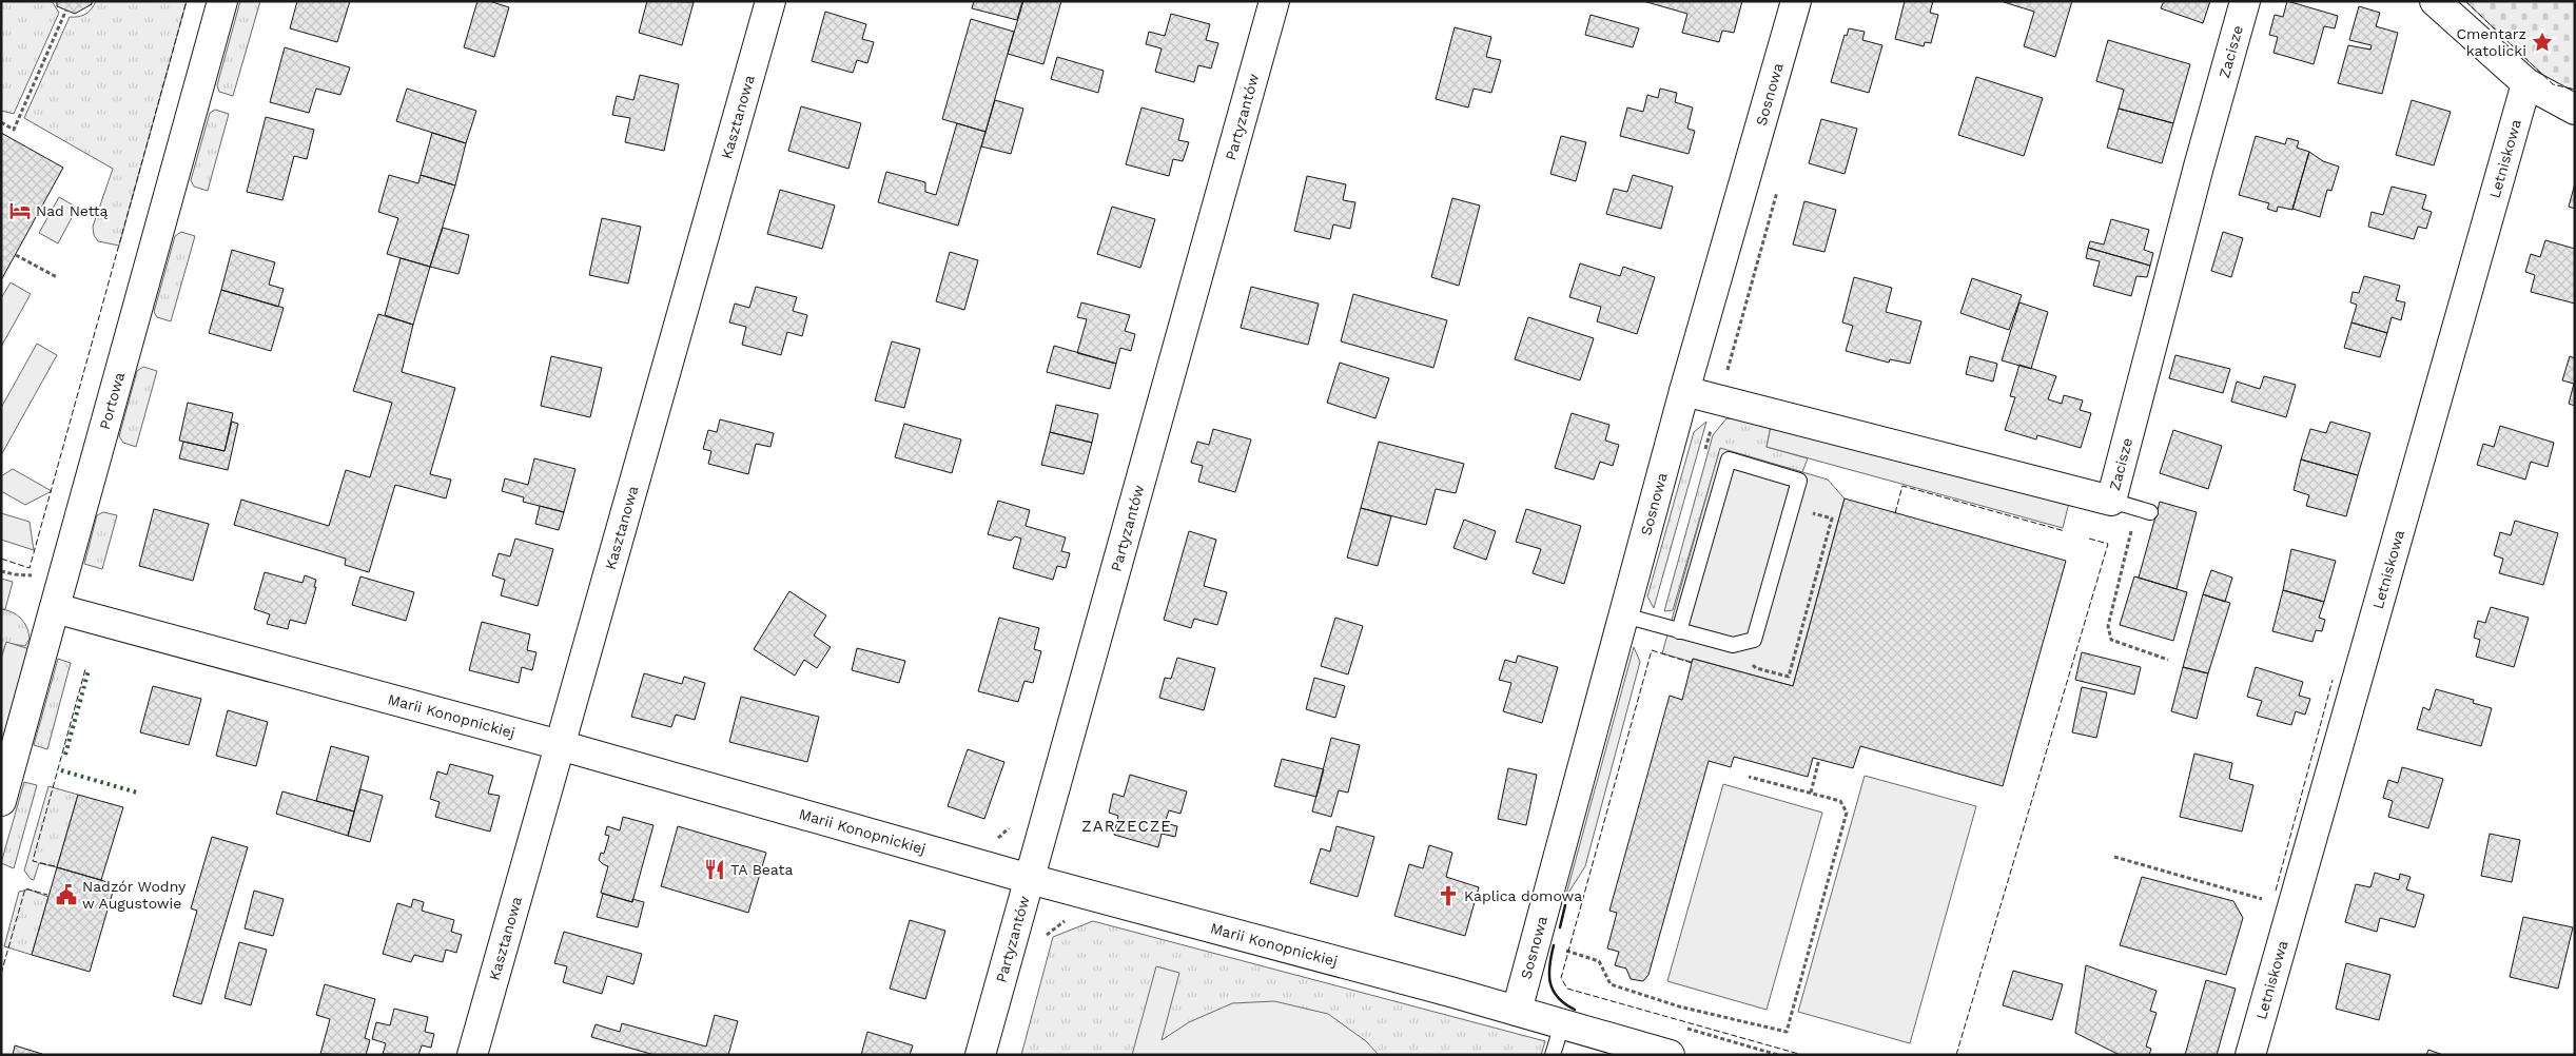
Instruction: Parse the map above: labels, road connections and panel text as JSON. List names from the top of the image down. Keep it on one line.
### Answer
{"streets":{"street":["Zacisze","Sosnowa","Kasztanowa","Partyzantów","Letniskowa","Portowa","Marii Konopnickiej"]},"crossings":[["Zacisze","Sosnowa"],["Sosnowa","Marii Konopnickiej"],["Kasztanowa","Marii Konopnickiej"],["Partyzantów","Marii Konopnickiej"],["Portowa","Marii Konopnickiej"]],"districts":["ZARZECZE"],"places":{"place":["Cmentarz katolicki"],"hotel":["Nad Nettą"],"restaurant":["TA Beata"],"public building":["Nadzór Wodny w Augustowie"],"church":["Kaplica domowa"]}}
